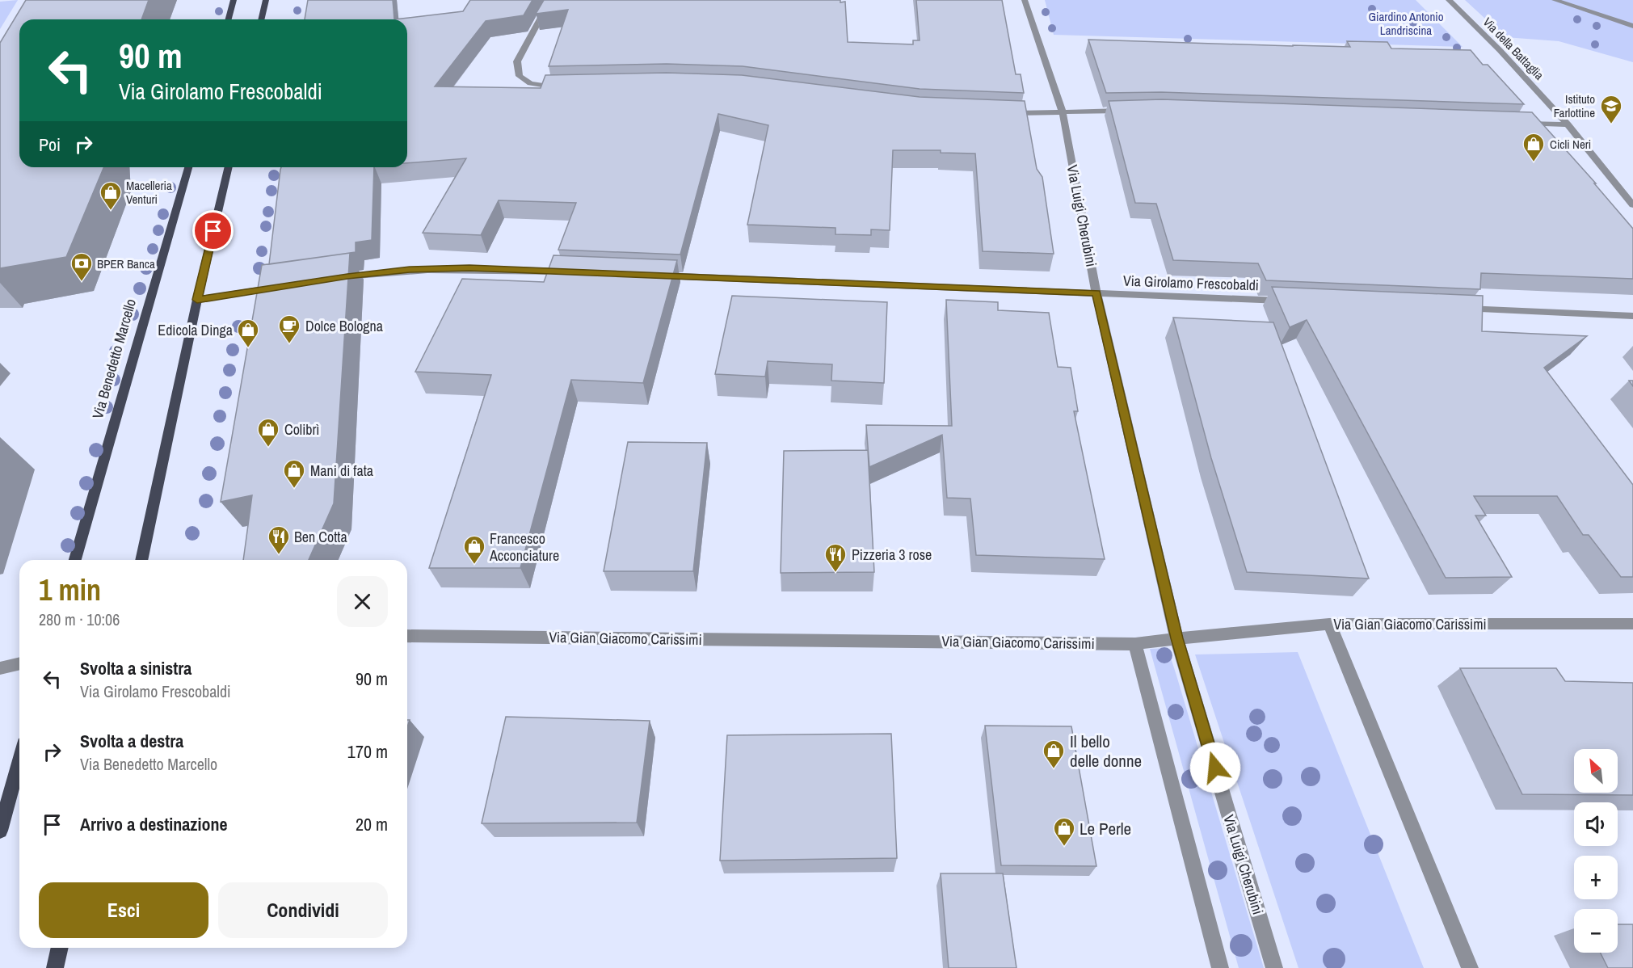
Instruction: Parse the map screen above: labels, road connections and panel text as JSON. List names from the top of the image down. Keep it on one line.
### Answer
{"streets":{"main road":["Via Benedetto Marcello"],"street":["Via della Battaglia","Via Luigi Cherubini","Via Girolamo Frescobaldi","Via Gian Giacomo Carissimi"]},"crossings":[["Via Luigi Cherubini","Via Girolamo Frescobaldi"],["Via Luigi Cherubini","Via Gian Giacomo Carissimi"]],"parks":["Giardino Antonio Landriscina"],"places":{"school or university":["Istituto Farlottine"],"shop":["Cicli Neri","Macelleria Venturi","Edicola Dinga","Colibrì","Mani di fata","Francesco Acconciature","Il bello delle donne","Le Perle"],"bank":["BPER Banca"],"cafe":["Dolce Bologna"],"restaurant":["Ben Cotta","Pizzeria 3 rose"]},"north":"top left","page":{"turn":["90 m","Via Girolamo Frescobaldi"],"then":"Poi","heading":["1 min","280 m · 10:06"],"list":[{"name":"Svolta a sinistra","note":"Via Girolamo Frescobaldi","value":"90 m"},{"name":"Svolta a destra","note":"Via Benedetto Marcello","value":"170 m"},{"name":"Arrivo a destinazione","value":"20 m"}],"map_buttons":["+","−"],"buttons":["Esci","Condividi"]}}
